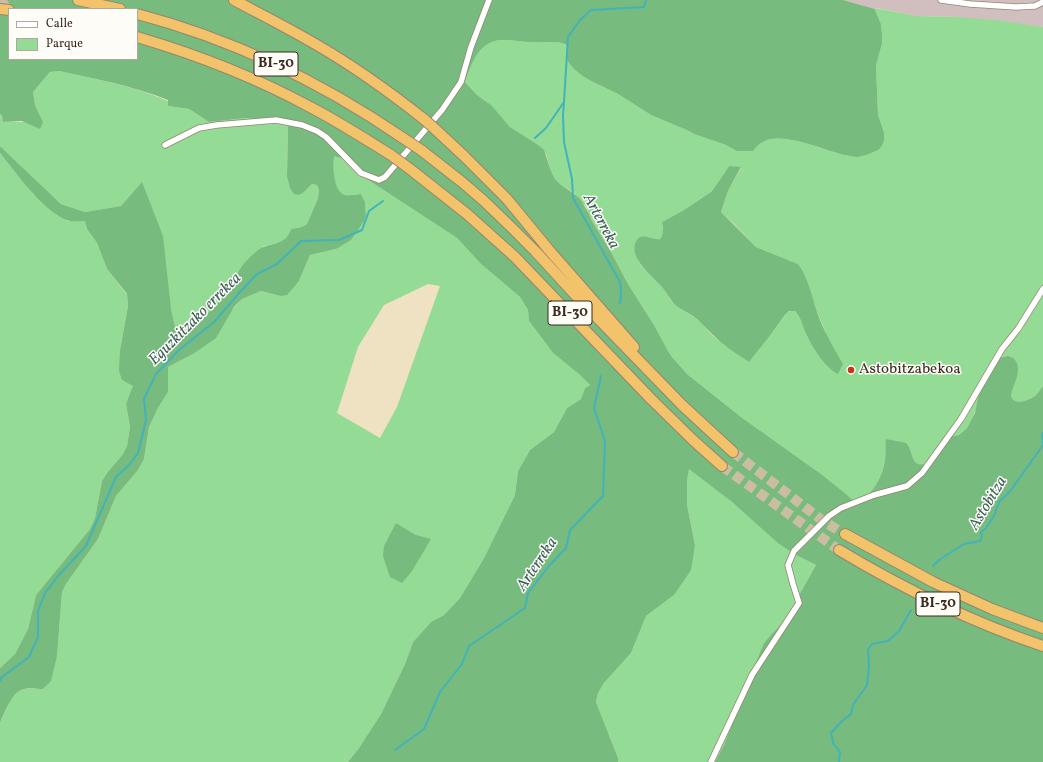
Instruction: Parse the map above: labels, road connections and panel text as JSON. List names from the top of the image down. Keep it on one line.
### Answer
{"streets":{"highway":["BI-30"]},"water":["Arterreka","Eguzkitzako errekea","Astobitza"],"places":["Astobitzabekoa"],"legend":["Calle","Parque"]}
